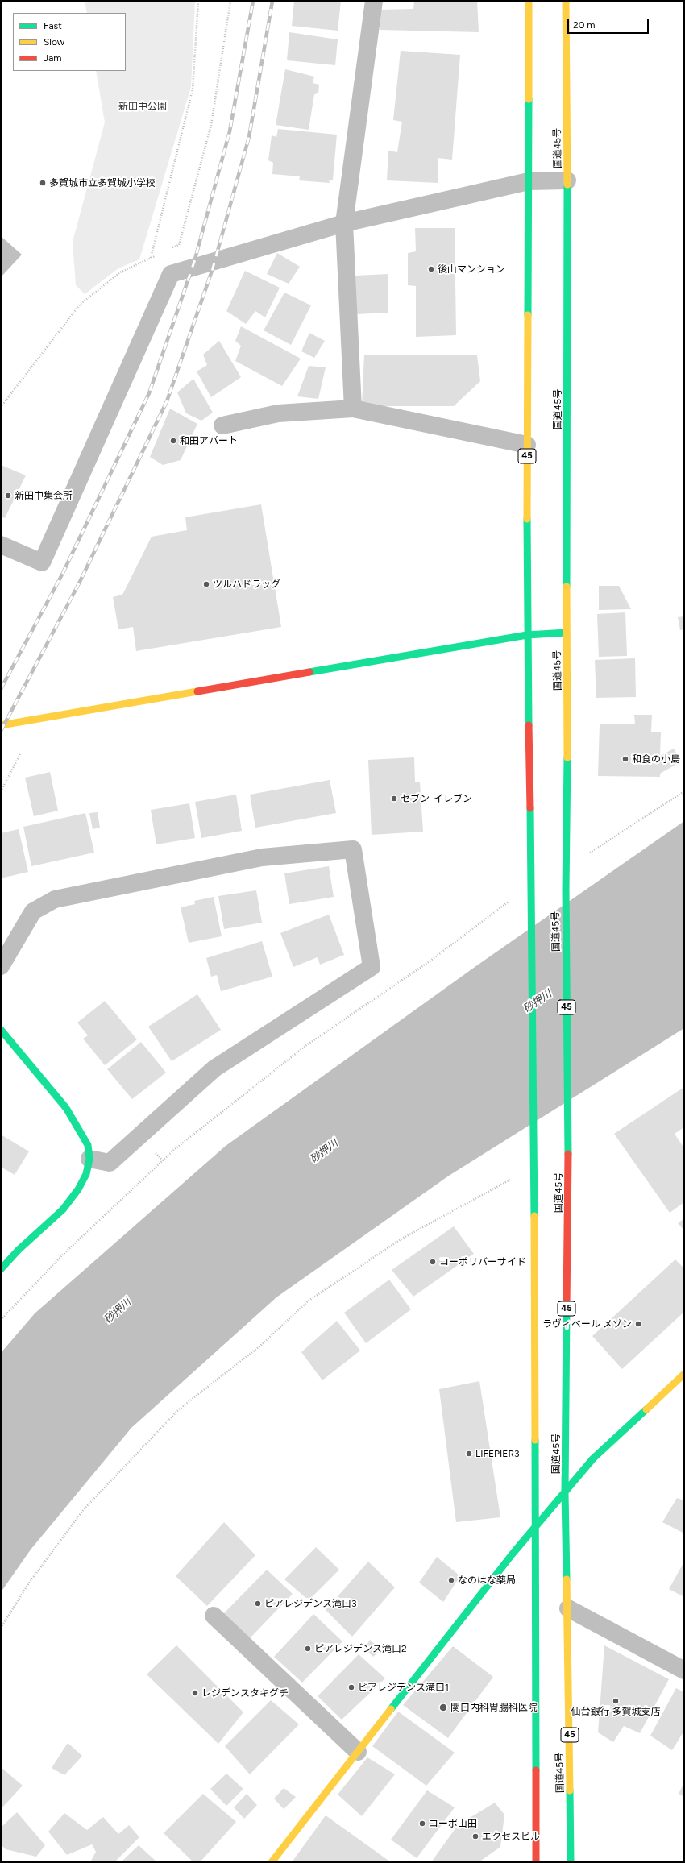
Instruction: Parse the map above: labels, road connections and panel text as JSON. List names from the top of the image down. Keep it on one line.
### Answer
{"streets":{"main road":["国道45号","45"]},"water":["砂押川"],"parks":["新田中公園"],"places":["多賀城市立多賀城小学校","後山マンション","和田アパート","新田中集会所","ツルハドラッグ","和食の小島","セブン-イレブン","コーポリバーサイド","ラヴィベール メゾン","LIFEPIER3","なのはな薬局","ピアレジデンス滝口3","ピアレジデンス滝口2","ピアレジデンス滝口1","レジデンスタキグチ","仙台銀行 多賀城支店","関口内科胃腸科医院","コーポ山田","エクセスビル"],"legend":["Fast","Slow","Jam"],"scale_bar":"20 m"}
